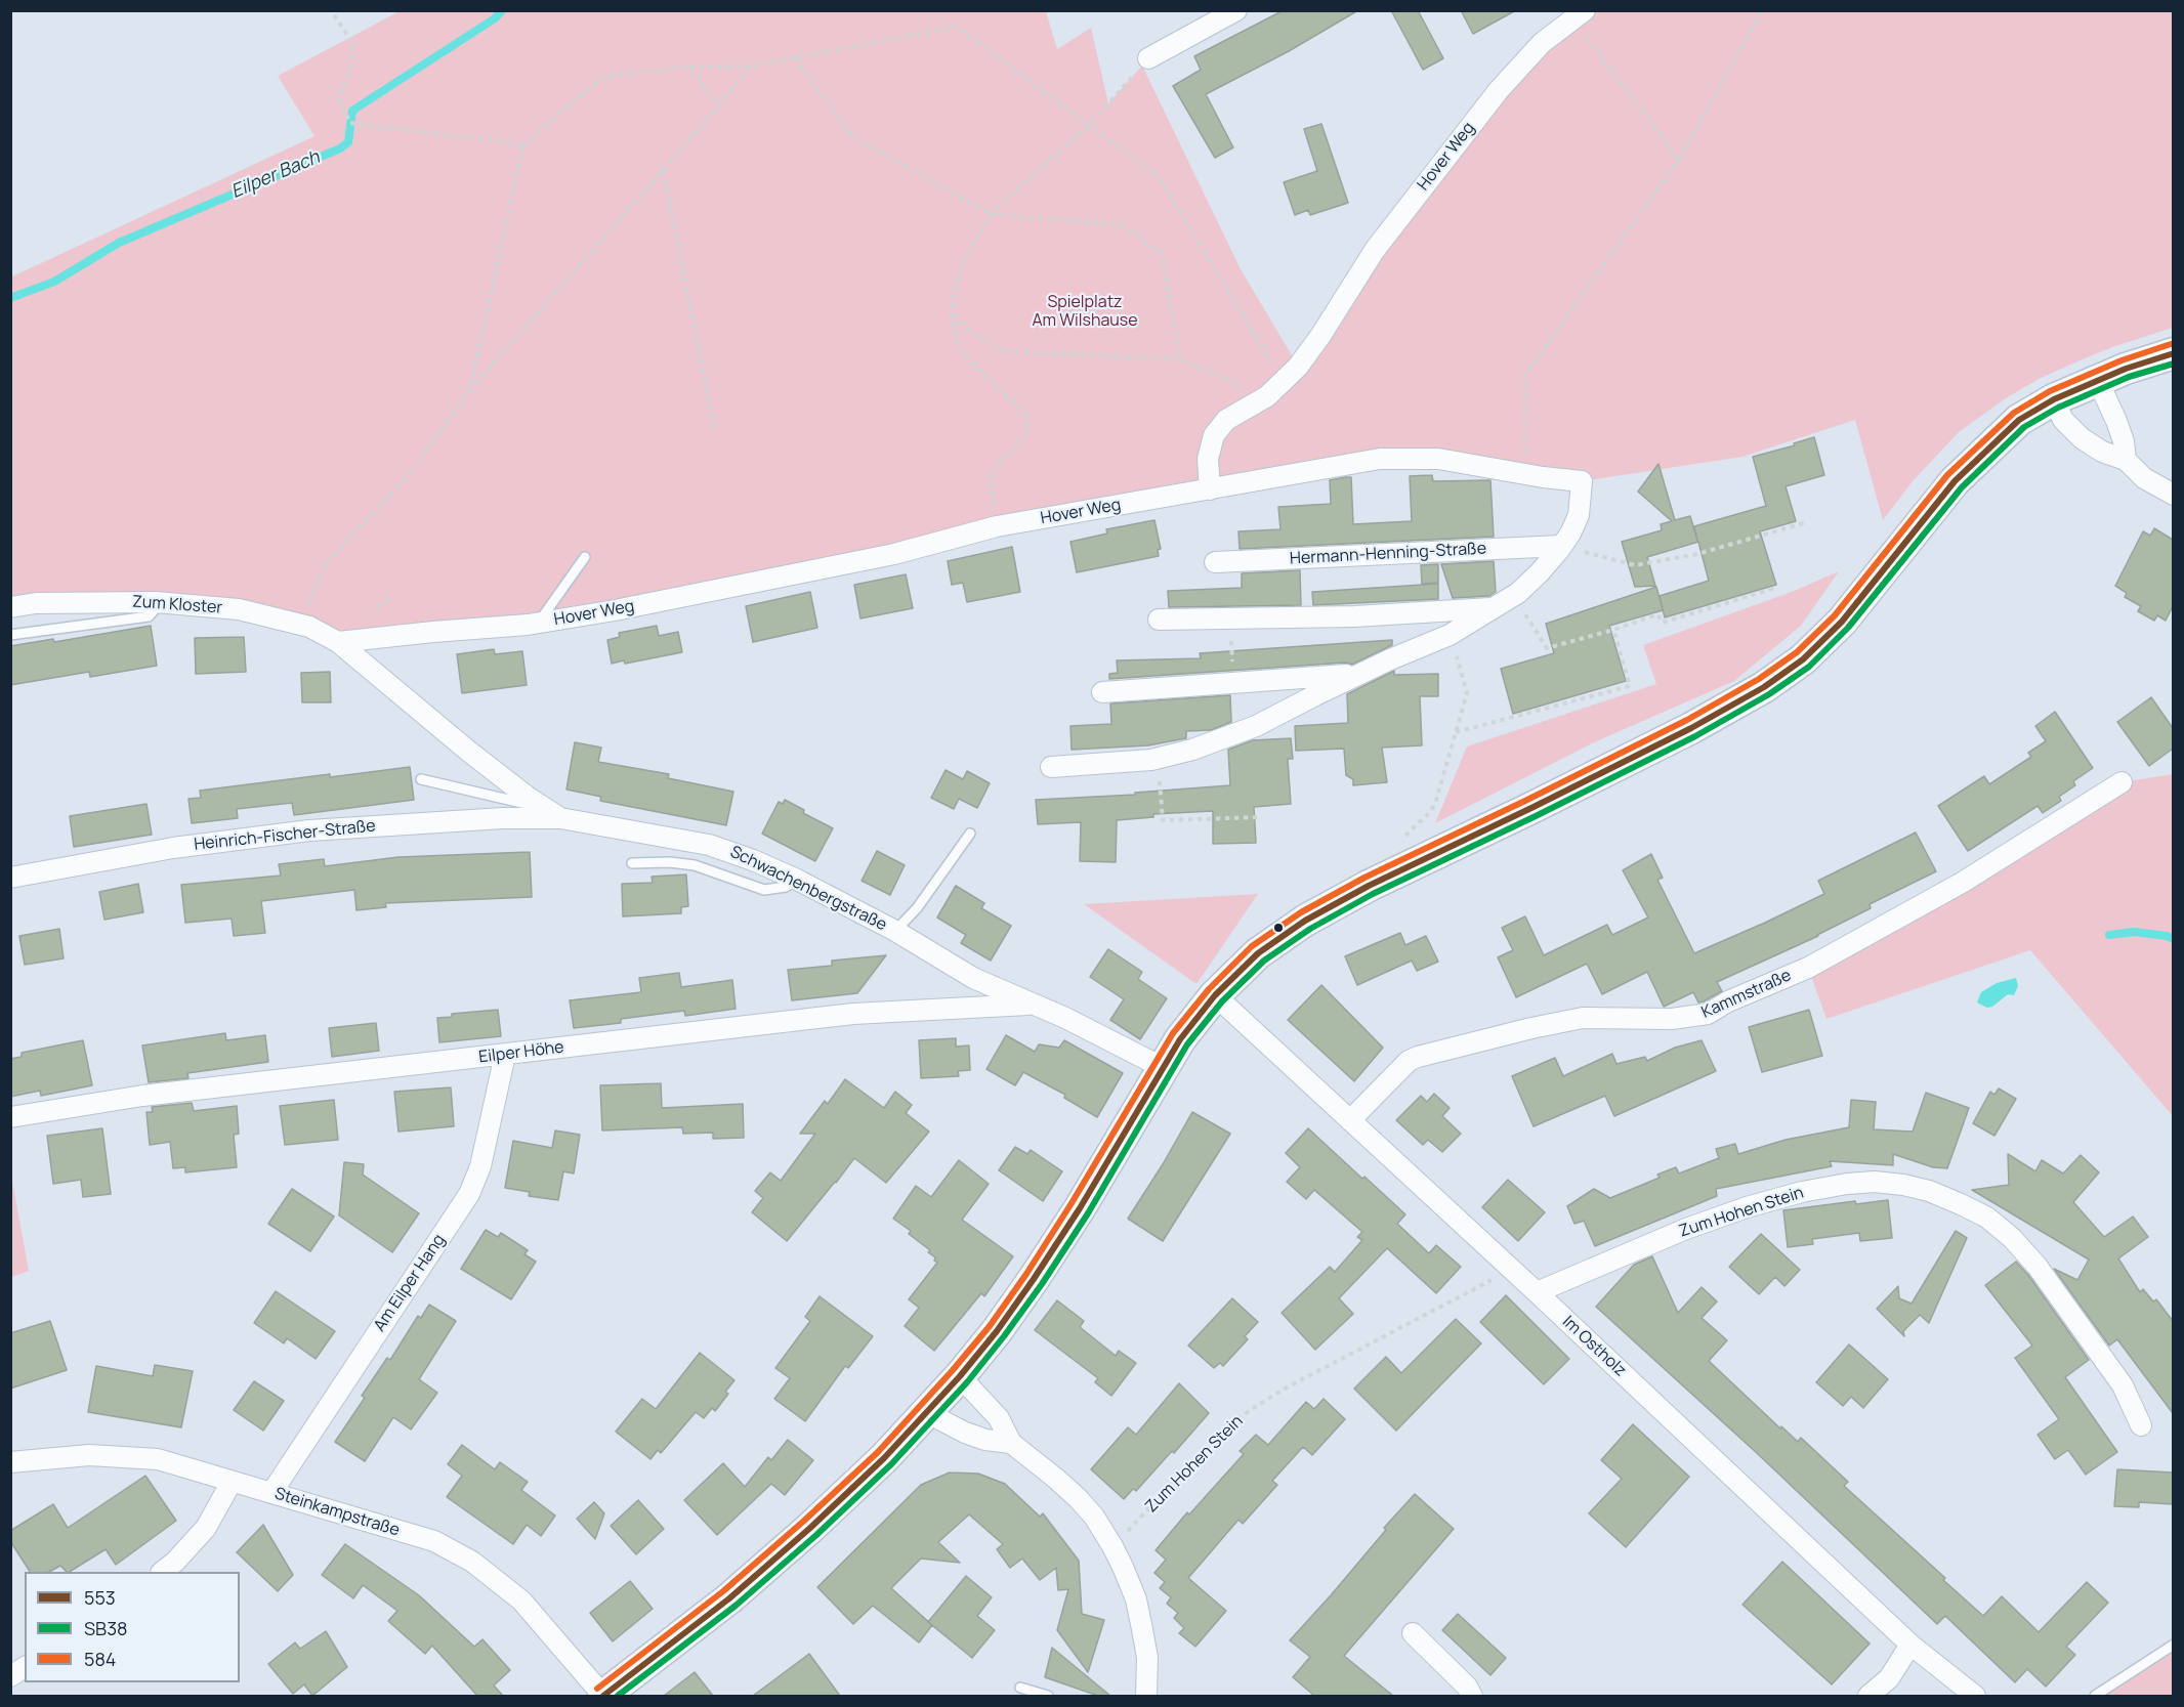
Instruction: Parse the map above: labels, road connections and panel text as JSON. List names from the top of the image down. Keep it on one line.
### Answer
{"streets":{"street":["Hover Weg","Hermann-Henning-Straße","Zum Kloster","Heinrich-Fischer-Straße","Schwachenbergstraße","Kammstraße","Eilper Höhe","Zum Hohen Stein","Am Eilper Hang","Im Ostholz","Steinkampstraße"]},"crossings":[["Hover Weg","Zum Kloster"],["Hover Weg","Schwachenbergstraße"],["Zum Kloster","Schwachenbergstraße"],["Heinrich-Fischer-Straße","Schwachenbergstraße"],["Schwachenbergstraße","Eilper Höhe"],["Kammstraße","Im Ostholz"],["Eilper Höhe","Am Eilper Hang"],["Zum Hohen Stein","Im Ostholz"],["Am Eilper Hang","Steinkampstraße"]],"water":["Eilper Bach"],"parks":["Spielplatz Am Wilshause"],"lines":["transit line 584","transit line 553","transit line SB38"],"legend":["553","SB38","584"]}
